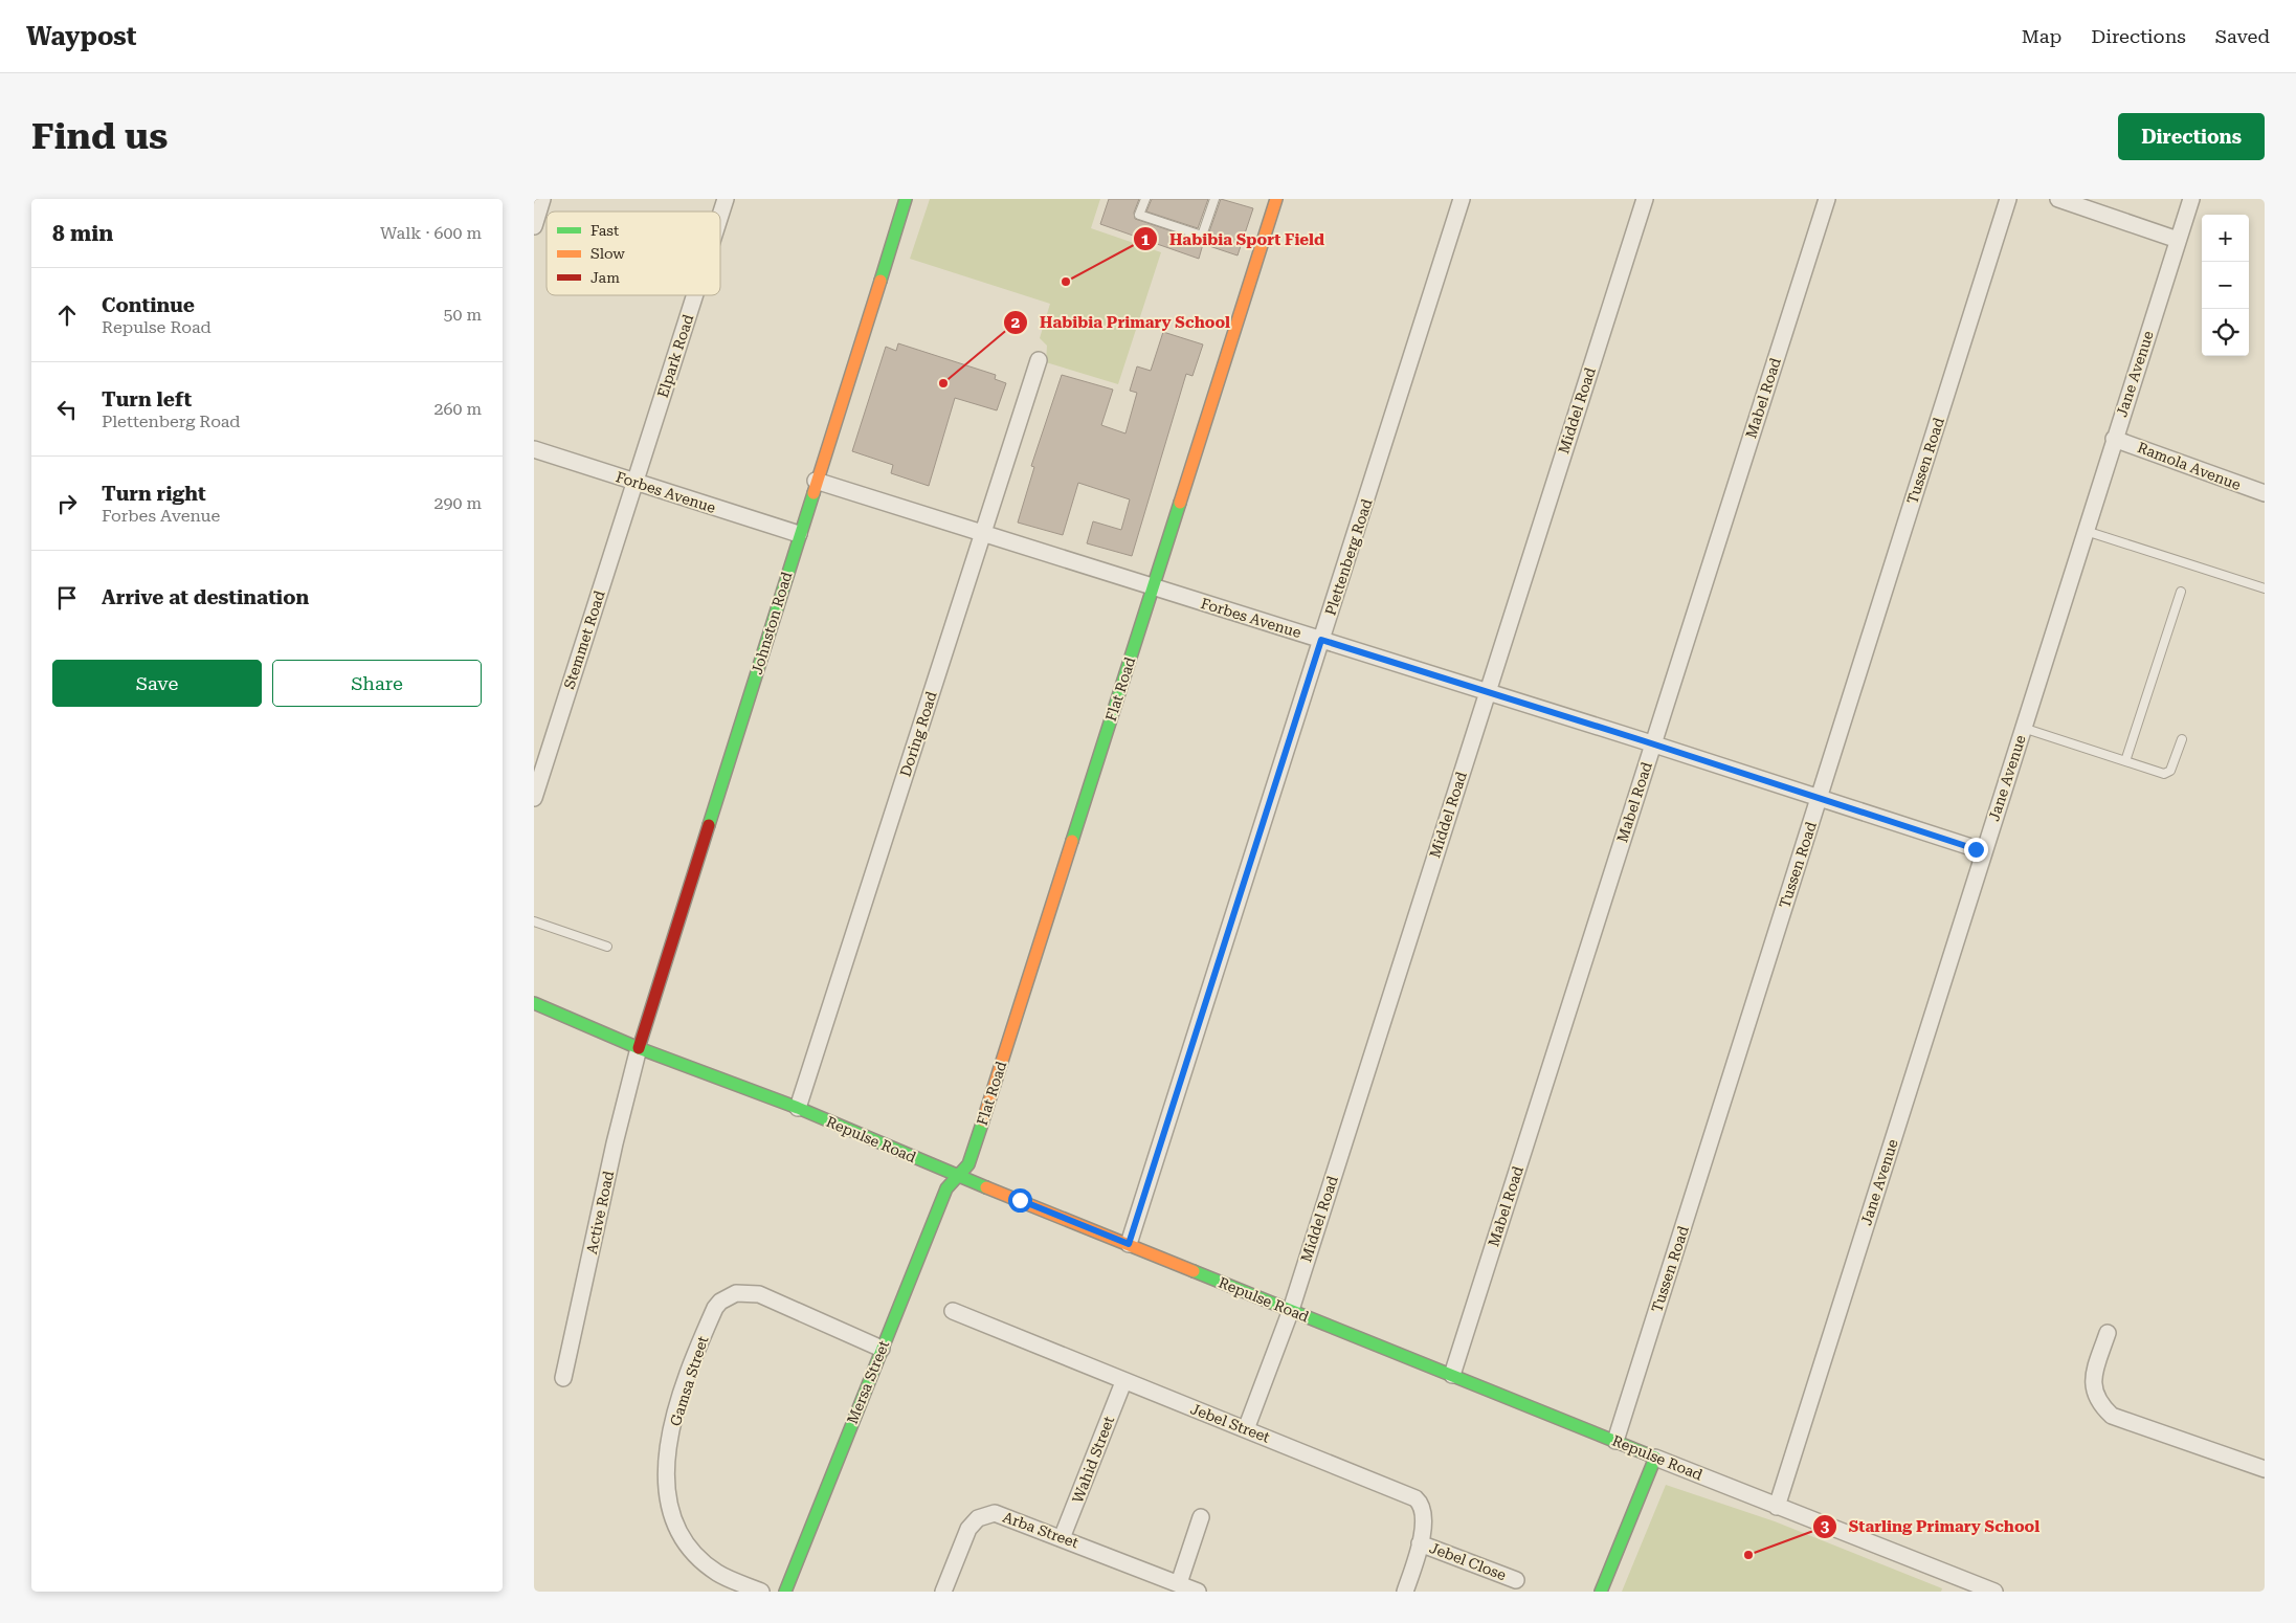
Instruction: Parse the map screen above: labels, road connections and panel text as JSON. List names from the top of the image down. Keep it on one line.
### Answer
{"streets":{"street":["Elpark Road","Jane Avenue","Mabel Road","Middel Road","Tussen Road","Ramola Avenue","Forbes Avenue","Plettenberg Road","Johnston Road","Stemmet Road","Flat Road","Doring Road","Repulse Road","Active Road","Gamsa Street","Mersa Street","Jebel Street","Wahid Street","Arba Street","Jebel Close"]},"crossings":[["Elpark Road","Forbes Avenue"],["Elpark Road","Stemmet Road"],["Jane Avenue","Ramola Avenue"],["Jane Avenue","Forbes Avenue"],["Jane Avenue","Repulse Road"],["Mabel Road","Forbes Avenue"],["Mabel Road","Repulse Road"],["Middel Road","Forbes Avenue"],["Middel Road","Repulse Road"],["Middel Road","Jebel Street"],["Tussen Road","Forbes Avenue"],["Tussen Road","Repulse Road"],["Forbes Avenue","Plettenberg Road"],["Forbes Avenue","Johnston Road"],["Forbes Avenue","Stemmet Road"],["Forbes Avenue","Flat Road"],["Forbes Avenue","Doring Road"],["Plettenberg Road","Repulse Road"],["Johnston Road","Repulse Road"],["Johnston Road","Active Road"],["Flat Road","Repulse Road"],["Flat Road","Mersa Street"],["Doring Road","Repulse Road"],["Repulse Road","Active Road"],["Repulse Road","Mersa Street"],["Gamsa Street","Mersa Street"],["Jebel Street","Wahid Street"],["Jebel Street","Jebel Close"],["Wahid Street","Arba Street"]],"places":["Habibia Sport Field","Habibia Primary School","Starling Primary School"],"legend":["Fast","Slow","Jam"],"page":{"header":"Waypost","nav":["Map","Directions","Saved"],"buttons":["Directions",["Save","Share"]],"title":"Find us","heading":["8 min","Walk · 600 m"],"map_buttons":["+","−"],"list":[["Continue","Repulse Road","50 m"],["Turn left","Plettenberg Road","260 m"],["Turn right","Forbes Avenue","290 m"],"Arrive at destination"]}}
